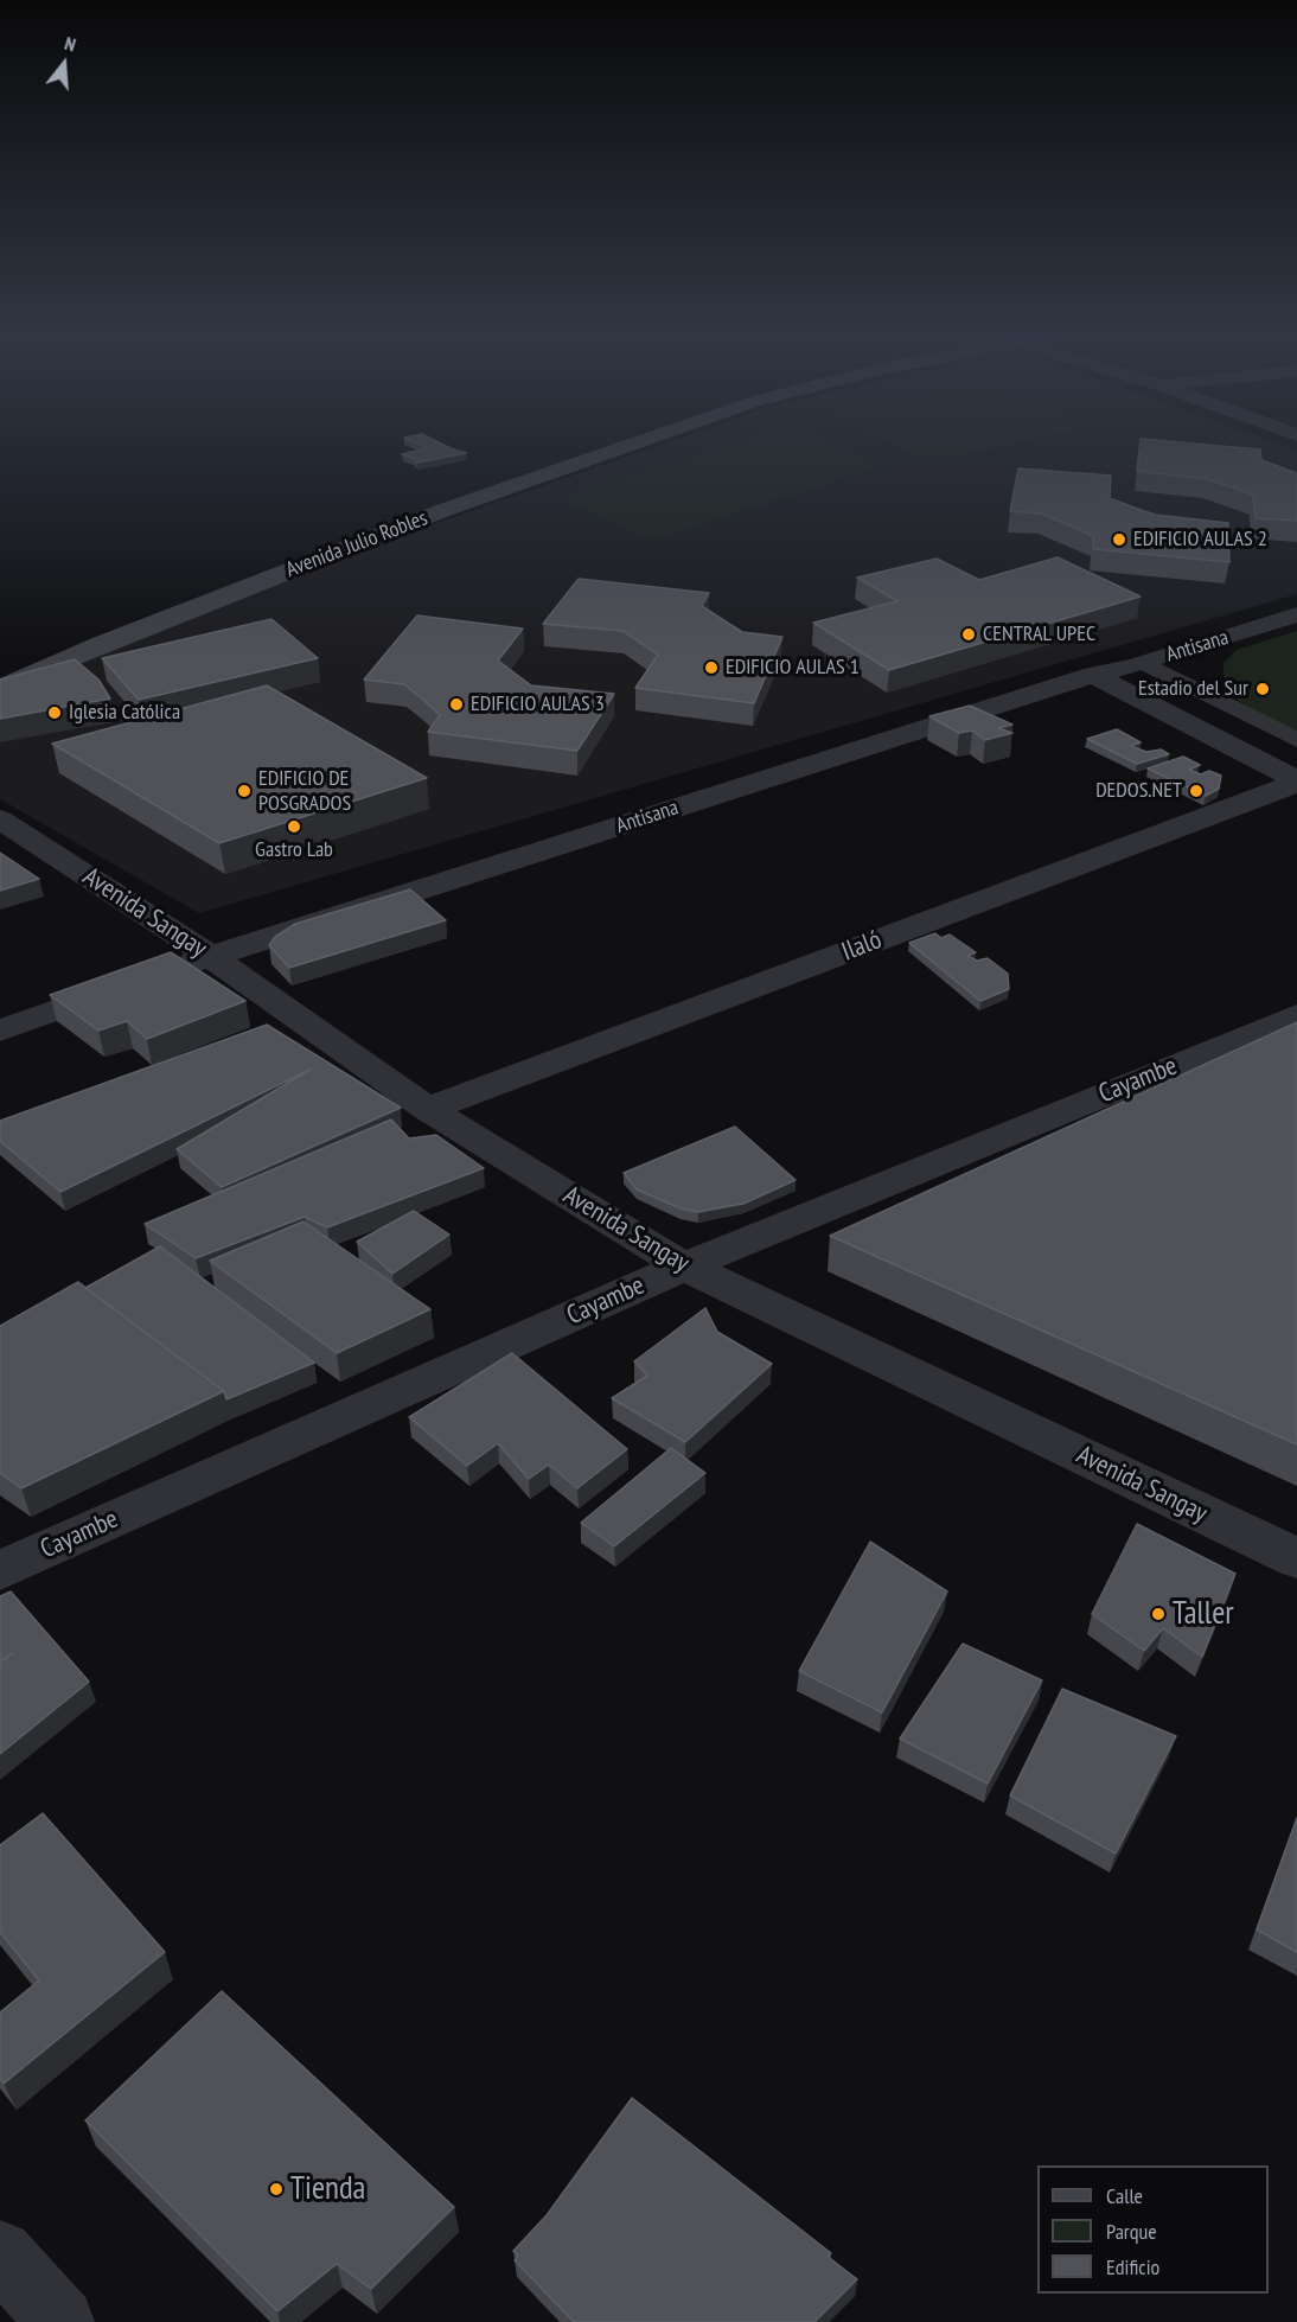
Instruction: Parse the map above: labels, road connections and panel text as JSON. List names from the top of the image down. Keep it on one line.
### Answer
{"streets":{"main road":["Avenida Julio Robles"],"street":["Antisana","Avenida Sangay","Ilaló","Cayambe"]},"crossings":[["Antisana","Avenida Sangay"],["Avenida Sangay","Ilaló"],["Avenida Sangay","Cayambe"]],"places":["EDIFICIO AULAS 2","CENTRAL UPEC","EDIFICIO AULAS 1","Estadio del Sur","EDIFICIO AULAS 3","Iglesia Católica","EDIFICIO DE POSGRADOS","DEDOS.NET","Gastro Lab","Taller","Tienda"],"legend":["Calle","Parque","Edificio"],"north":"top"}
